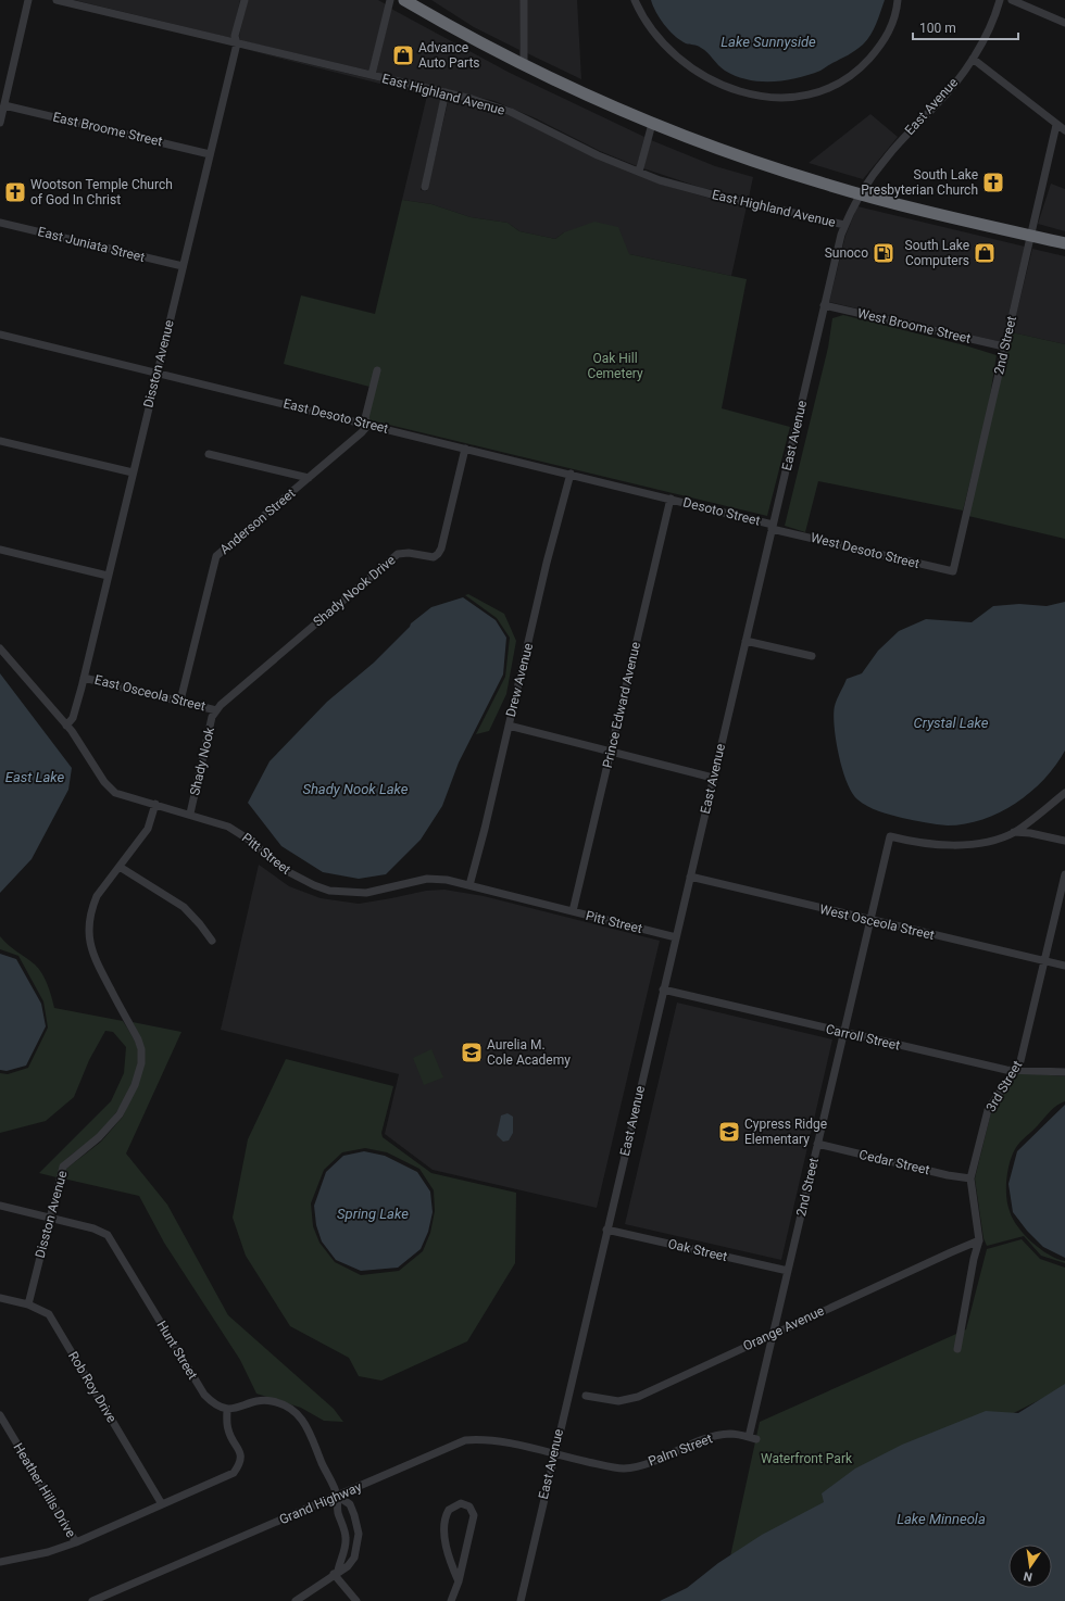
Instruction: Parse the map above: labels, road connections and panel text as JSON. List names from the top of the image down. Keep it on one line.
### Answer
{"streets":{"street":["East Highland Avenue","East Avenue","East Broome Street","East Juniata Street","West Broome Street","2nd Street","Disston Avenue","East Desoto Street","Desoto Street","Anderson Street","West Desoto Street","Shady Nook Drive","Drew Avenue","East Osceola Street","Prince Edward Avenue","Shady Nook","Pitt Street","West Osceola Street","Carroll Street","3rd Street","Cedar Street","Oak Street","Orange Avenue","Hunt Street","Rob Roy Drive","Palm Street","Heather Hills Drive","Grand Highway"]},"crossings":[["East Highland Avenue","East Avenue"],["East Highland Avenue","Disston Avenue"],["East Avenue","West Broome Street"],["East Avenue","Desoto Street"],["East Avenue","West Desoto Street"],["East Avenue","Pitt Street"],["East Avenue","West Osceola Street"],["East Avenue","Carroll Street"],["East Avenue","Oak Street"],["East Avenue","Palm Street"],["East Avenue","Grand Highway"],["East Broome Street","Disston Avenue"],["East Juniata Street","Disston Avenue"],["West Broome Street","2nd Street"],["2nd Street","West Desoto Street"],["2nd Street","West Osceola Street"],["2nd Street","Carroll Street"],["2nd Street","Cedar Street"],["2nd Street","Oak Street"],["2nd Street","Orange Avenue"],["2nd Street","Palm Street"],["Disston Avenue","East Desoto Street"],["Disston Avenue","East Osceola Street"],["Disston Avenue","Pitt Street"],["Disston Avenue","Hunt Street"],["Disston Avenue","Rob Roy Drive"],["East Desoto Street","Desoto Street"],["East Desoto Street","Anderson Street"],["East Desoto Street","Shady Nook Drive"],["East Desoto Street","Drew Avenue"],["East Desoto Street","Prince Edward Avenue"],["Desoto Street","West Desoto Street"],["Desoto Street","Prince Edward Avenue"],["Anderson Street","East Osceola Street"],["Shady Nook Drive","East Osceola Street"],["Shady Nook Drive","Shady Nook"],["Drew Avenue","Pitt Street"],["East Osceola Street","Shady Nook"],["Prince Edward Avenue","Pitt Street"],["Shady Nook","Pitt Street"],["West Osceola Street","3rd Street"],["Carroll Street","3rd Street"],["3rd Street","Cedar Street"],["3rd Street","Orange Avenue"],["Palm Street","Grand Highway"]],"water":["Lake Sunnyside","Crystal Lake","East Lake","Shady Nook Lake","Spring Lake","Lake Minneola"],"parks":["Oak Hill Cemetery","Waterfront Park"],"places":{"shop":["Advance Auto Parts","South Lake Computers"],"church":["South Lake Presbyterian Church","Wootson Temple Church of God In Christ"],"fuel station":["Sunoco"],"school or university":["Aurelia M. Cole Academy","Cypress Ridge Elementary"]},"scale_bar":"100 m","north":"bottom"}
